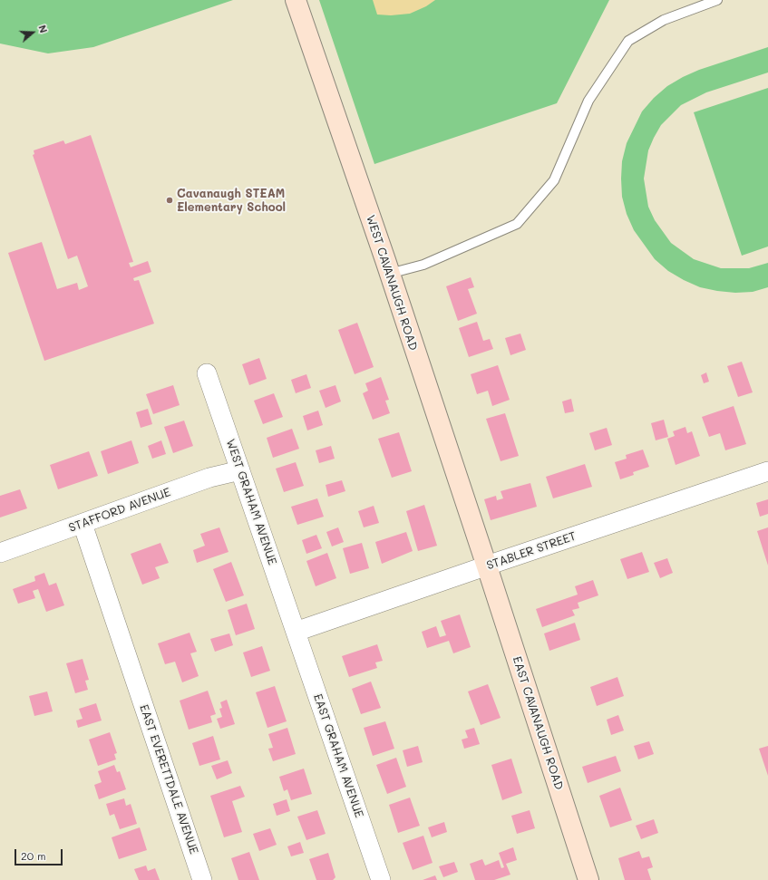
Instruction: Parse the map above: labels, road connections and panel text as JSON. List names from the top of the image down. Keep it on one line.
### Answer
{"streets":{"street":["WEST CAVANAUGH ROAD","WEST GRAHAM AVENUE","STAFFORD AVENUE","STABLER STREET","EAST CAVANAUGH ROAD","EAST GRAHAM AVENUE","EAST EVERETTDALE AVENUE"]},"crossings":[["WEST CAVANAUGH ROAD","STABLER STREET"],["WEST CAVANAUGH ROAD","EAST CAVANAUGH ROAD"],["WEST GRAHAM AVENUE","STAFFORD AVENUE"],["WEST GRAHAM AVENUE","STABLER STREET"],["WEST GRAHAM AVENUE","EAST GRAHAM AVENUE"],["STAFFORD AVENUE","EAST EVERETTDALE AVENUE"],["STABLER STREET","EAST CAVANAUGH ROAD"],["STABLER STREET","EAST GRAHAM AVENUE"]],"places":["Cavanaugh STEAM Elementary School"],"scale_bar":"20 m","north":"right"}
